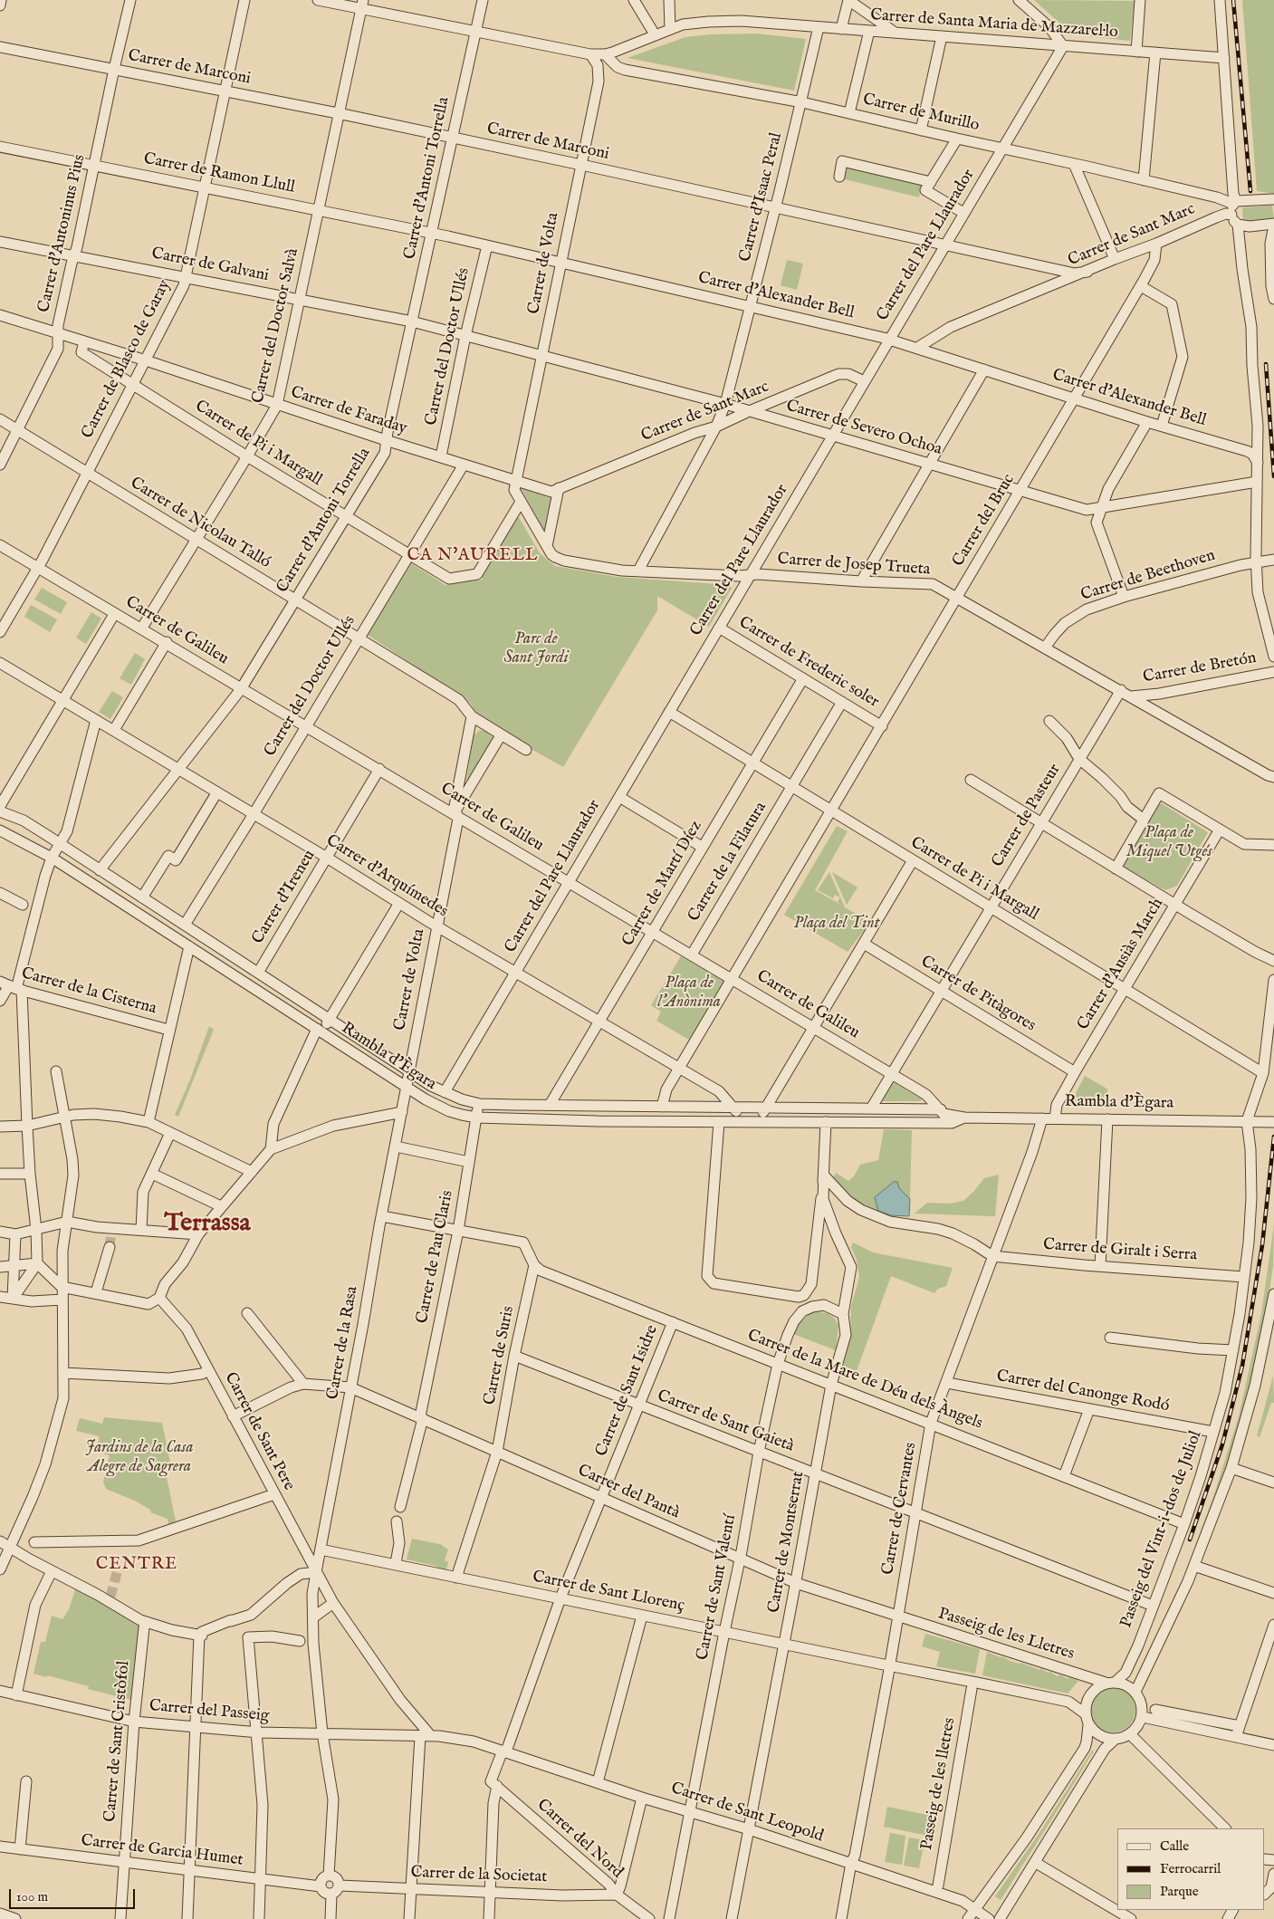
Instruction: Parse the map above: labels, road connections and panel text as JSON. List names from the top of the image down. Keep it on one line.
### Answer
{"streets":{"street":["Carrer de Santa Maria de Mazzarel·lo","Carrer de Marconi","Carrer de Murillo","Carrer de Ramon Llull","Carrer d'Antoni Torrella","Carrer d'Isaac Peral","Carrer d'Antoninus Pius","Carrer de Sant Marc","Carrer del Pare Llaurador","Carrer de Volta","Carrer de Galvani","Carrer d'Alexander Bell","Carrer del Doctor Salvà","Carrer del Doctor Ullés","Carrer de Blasco de Garay","Carrer de Faraday","Carrer de Severo Ochoa","Carrer de Pi i Margall","Carrer del Bruc","Carrer de Nicolau Talló","Carrer de Josep Trueta","Carrer de Beethoven","Carrer de Galileu","Carrer de Frederic soler","Carrer de Bretón","Carrer de Pasteur","Carrer de la Filatura","Carrer d'Arquímedes","Carrer de Martí Díez","Carrer d'Ireneu","Carrer d'Ausiàs March","Carrer de la Cisterna","Carrer de Pitàgores","Rambla d'Ègara","Carrer de Giralt i Serra","Carrer de Pau Claris","Carrer de la Rasa","Carrer de Suris","Carrer de la Mare de Déu dels Àngels","Carrer de Sant Isidre","Carrer del Canonge Rodó","Carrer de Sant Gaietà","Carrer de Sant Pere","Carrer del Pantà","Carrer de Cervantes","Passeig del Vint-i-dos de Juliol","Carrer de Montserrat","Carrer de Sant Valentí","Carrer de Sant Llorenç","Passeig de les Lletres","Carrer del Passeig","Carrer de Sant Cristòfol","Passeig de les lletres","Carrer de Sant Leopold","Carrer del Nord","Carrer de Garcia Humet","Carrer de la Societat"]},"crossings":[["Carrer de Santa Maria de Mazzarel·lo","Carrer de Murillo"],["Carrer de Santa Maria de Mazzarel·lo","Carrer d'Antoni Torrella"],["Carrer de Santa Maria de Mazzarel·lo","Carrer d'Isaac Peral"],["Carrer de Santa Maria de Mazzarel·lo","Carrer del Pare Llaurador"],["Carrer de Santa Maria de Mazzarel·lo","Carrer de Volta"],["Carrer de Santa Maria de Mazzarel·lo","Carrer del Doctor Salvà"],["Carrer de Marconi","Carrer d'Antoni Torrella"],["Carrer de Marconi","Carrer d'Isaac Peral"],["Carrer de Marconi","Carrer d'Antoninus Pius"],["Carrer de Marconi","Carrer de Sant Marc"],["Carrer de Marconi","Carrer del Pare Llaurador"],["Carrer de Marconi","Carrer de Volta"],["Carrer de Marconi","Carrer del Doctor Salvà"],["Carrer de Marconi","Carrer de Blasco de Garay"],["Carrer de Murillo","Carrer d'Isaac Peral"],["Carrer de Murillo","Carrer de Sant Marc"],["Carrer de Murillo","Carrer del Pare Llaurador"],["Carrer de Ramon Llull","Carrer d'Antoni Torrella"],["Carrer de Ramon Llull","Carrer d'Antoninus Pius"],["Carrer de Ramon Llull","Carrer d'Alexander Bell"],["Carrer de Ramon Llull","Carrer del Doctor Salvà"],["Carrer de Ramon Llull","Carrer de Blasco de Garay"],["Carrer d'Antoni Torrella","Carrer de Galvani"],["Carrer d'Antoni Torrella","Carrer d'Alexander Bell"],["Carrer d'Antoni Torrella","Carrer de Faraday"],["Carrer d'Antoni Torrella","Carrer de Pi i Margall"],["Carrer d'Antoni Torrella","Carrer de Nicolau Talló"],["Carrer d'Antoni Torrella","Carrer de Galileu"],["Carrer d'Antoni Torrella","Carrer d'Arquímedes"],["Carrer d'Antoni Torrella","Rambla d'Ègara"],["Carrer d'Isaac Peral","Carrer de Sant Marc"],["Carrer d'Isaac Peral","Carrer d'Alexander Bell"],["Carrer d'Isaac Peral","Carrer de Severo Ochoa"],["Carrer d'Isaac Peral","Carrer de Josep Trueta"],["Carrer d'Antoninus Pius","Carrer de Galvani"],["Carrer d'Antoninus Pius","Carrer de Faraday"],["Carrer d'Antoninus Pius","Carrer de Nicolau Talló"],["Carrer de Sant Marc","Carrer del Pare Llaurador"],["Carrer de Sant Marc","Carrer d'Alexander Bell"],["Carrer de Sant Marc","Carrer de Faraday"],["Carrer de Sant Marc","Carrer de Severo Ochoa"],["Carrer de Sant Marc","Carrer del Bruc"],["Carrer del Pare Llaurador","Carrer d'Alexander Bell"],["Carrer del Pare Llaurador","Carrer de Severo Ochoa"],["Carrer del Pare Llaurador","Carrer de Pi i Margall"],["Carrer del Pare Llaurador","Carrer de Josep Trueta"],["Carrer del Pare Llaurador","Carrer de Galileu"],["Carrer del Pare Llaurador","Carrer de Frederic soler"],["Carrer del Pare Llaurador","Carrer d'Arquímedes"],["Carrer del Pare Llaurador","Rambla d'Ègara"],["Carrer de Volta","Carrer d'Alexander Bell"],["Carrer de Volta","Carrer de Faraday"],["Carrer de Volta","Carrer de Severo Ochoa"],["Carrer de Volta","Carrer de Nicolau Talló"],["Carrer de Volta","Carrer de Galileu"],["Carrer de Volta","Carrer d'Arquímedes"],["Carrer de Volta","Rambla d'Ègara"],["Carrer de Galvani","Carrer del Doctor Salvà"],["Carrer de Galvani","Carrer del Doctor Ullés"],["Carrer de Galvani","Carrer de Blasco de Garay"],["Carrer de Galvani","Carrer de Severo Ochoa"],["Carrer d'Alexander Bell","Carrer del Doctor Ullés"],["Carrer d'Alexander Bell","Carrer del Bruc"],["Carrer del Doctor Salvà","Carrer de Faraday"],["Carrer del Doctor Salvà","Carrer de Pi i Margall"],["Carrer del Doctor Salvà","Carrer de Nicolau Talló"],["Carrer del Doctor Salvà","Carrer de Galileu"],["Carrer del Doctor Ullés","Carrer de Faraday"],["Carrer del Doctor Ullés","Carrer de Severo Ochoa"],["Carrer del Doctor Ullés","Carrer de Pi i Margall"],["Carrer del Doctor Ullés","Carrer de Nicolau Talló"],["Carrer del Doctor Ullés","Carrer de Galileu"],["Carrer del Doctor Ullés","Carrer d'Arquímedes"],["Carrer del Doctor Ullés","Rambla d'Ègara"],["Carrer de Blasco de Garay","Carrer de Faraday"],["Carrer de Blasco de Garay","Carrer de Pi i Margall"],["Carrer de Blasco de Garay","Carrer de Nicolau Talló"],["Carrer de Blasco de Garay","Carrer de Galileu"],["Carrer de Faraday","Carrer de Pi i Margall"],["Carrer de Severo Ochoa","Carrer del Bruc"],["Carrer de Pi i Margall","Carrer del Bruc"],["Carrer de Pi i Margall","Carrer de Pasteur"],["Carrer de Pi i Margall","Carrer de la Filatura"],["Carrer de Pi i Margall","Carrer de Martí Díez"],["Carrer de Pi i Margall","Carrer d'Ausiàs March"],["Carrer de Pi i Margall","Passeig del Vint-i-dos de Juliol"],["Carrer del Bruc","Carrer de Josep Trueta"],["Carrer del Bruc","Carrer de Galileu"],["Carrer del Bruc","Carrer de Frederic soler"],["Carrer del Bruc","Carrer d'Arquímedes"],["Carrer del Bruc","Rambla d'Ègara"],["Carrer de Josep Trueta","Carrer de Beethoven"],["Carrer de Josep Trueta","Carrer de Bretón"],["Carrer de Josep Trueta","Carrer de Pasteur"],["Carrer de Galileu","Carrer de Pasteur"],["Carrer de Galileu","Carrer de la Filatura"],["Carrer de Galileu","Carrer de Martí Díez"],["Carrer de Galileu","Carrer d'Ireneu"],["Carrer de Galileu","Rambla d'Ègara"],["Carrer de Frederic soler","Carrer de la Filatura"],["Carrer de Frederic soler","Carrer de Martí Díez"],["Carrer de Pasteur","Carrer de Pitàgores"],["Carrer de Pasteur","Rambla d'Ègara"],["Carrer d'Arquímedes","Carrer de Martí Díez"],["Carrer d'Arquímedes","Carrer d'Ireneu"],["Carrer d'Arquímedes","Rambla d'Ègara"],["Carrer de Martí Díez","Rambla d'Ègara"],["Carrer d'Ireneu","Rambla d'Ègara"],["Carrer d'Ausiàs March","Carrer de Pitàgores"],["Carrer d'Ausiàs March","Rambla d'Ègara"],["Rambla d'Ègara","Carrer de Pau Claris"],["Rambla d'Ègara","Carrer de la Rasa"],["Rambla d'Ègara","Carrer de Cervantes"],["Rambla d'Ègara","Passeig del Vint-i-dos de Juliol"],["Carrer de Giralt i Serra","Carrer de Cervantes"],["Carrer de Giralt i Serra","Passeig del Vint-i-dos de Juliol"],["Carrer de Pau Claris","Carrer del Pantà"],["Carrer de la Rasa","Carrer de Sant Pere"],["Carrer de la Rasa","Carrer del Pantà"],["Carrer de la Rasa","Carrer de Sant Llorenç"],["Carrer de la Rasa","Carrer del Passeig"],["Carrer de la Rasa","Carrer de Garcia Humet"],["Carrer de la Rasa","Carrer de la Societat"],["Carrer de Suris","Carrer de la Mare de Déu dels Àngels"],["Carrer de Suris","Carrer de Sant Gaietà"],["Carrer de Suris","Carrer del Pantà"],["Carrer de Suris","Carrer de Sant Llorenç"],["Carrer de la Mare de Déu dels Àngels","Carrer de Sant Isidre"],["Carrer de la Mare de Déu dels Àngels","Carrer de Cervantes"],["Carrer de la Mare de Déu dels Àngels","Passeig del Vint-i-dos de Juliol"],["Carrer de la Mare de Déu dels Àngels","Carrer de Montserrat"],["Carrer de la Mare de Déu dels Àngels","Carrer de Sant Valentí"],["Carrer de Sant Isidre","Carrer de Sant Gaietà"],["Carrer de Sant Isidre","Carrer del Pantà"],["Carrer de Sant Isidre","Carrer de Sant Llorenç"],["Carrer de Sant Isidre","Carrer de Sant Leopold"],["Carrer de Sant Isidre","Carrer del Nord"],["Carrer de Sant Isidre","Carrer de la Societat"],["Carrer del Canonge Rodó","Carrer de Cervantes"],["Carrer del Canonge Rodó","Passeig del Vint-i-dos de Juliol"],["Carrer de Sant Gaietà","Carrer de Cervantes"],["Carrer de Sant Gaietà","Passeig del Vint-i-dos de Juliol"],["Carrer de Sant Gaietà","Carrer de Montserrat"],["Carrer de Sant Gaietà","Carrer de Sant Valentí"],["Carrer de Sant Pere","Carrer del Passeig"],["Carrer de Sant Pere","Carrer de Sant Leopold"],["Carrer del Pantà","Carrer de Cervantes"],["Carrer del Pantà","Carrer de Montserrat"],["Carrer del Pantà","Carrer de Sant Valentí"],["Carrer del Pantà","Passeig de les Lletres"],["Carrer de Cervantes","Carrer de Sant Llorenç"],["Carrer de Cervantes","Passeig de les Lletres"],["Carrer de Cervantes","Carrer de Sant Leopold"],["Passeig del Vint-i-dos de Juliol","Passeig de les Lletres"],["Carrer de Montserrat","Carrer de Sant Valentí"],["Carrer de Montserrat","Carrer de Sant Llorenç"],["Carrer de Montserrat","Carrer de Sant Leopold"],["Carrer de Sant Valentí","Carrer de Sant Llorenç"],["Carrer de Sant Valentí","Carrer de Sant Leopold"],["Carrer del Passeig","Carrer de Sant Cristòfol"],["Carrer del Passeig","Carrer de Sant Leopold"],["Carrer de Sant Cristòfol","Carrer de Garcia Humet"],["Carrer del Nord","Carrer de la Societat"],["Carrer de Garcia Humet","Carrer de la Societat"]],"districts":["CA N'AURELL","Terrassa","CENTRE"],"parks":["Parc de Sant Jordi","Plaça de Miquel Utgés","Plaça del Tint","Plaça de l'Anònima","Jardins de la Casa Alegre de Sagrera"],"legend":["Calle","Ferrocarril","Parque"],"scale_bar":"100 m"}
